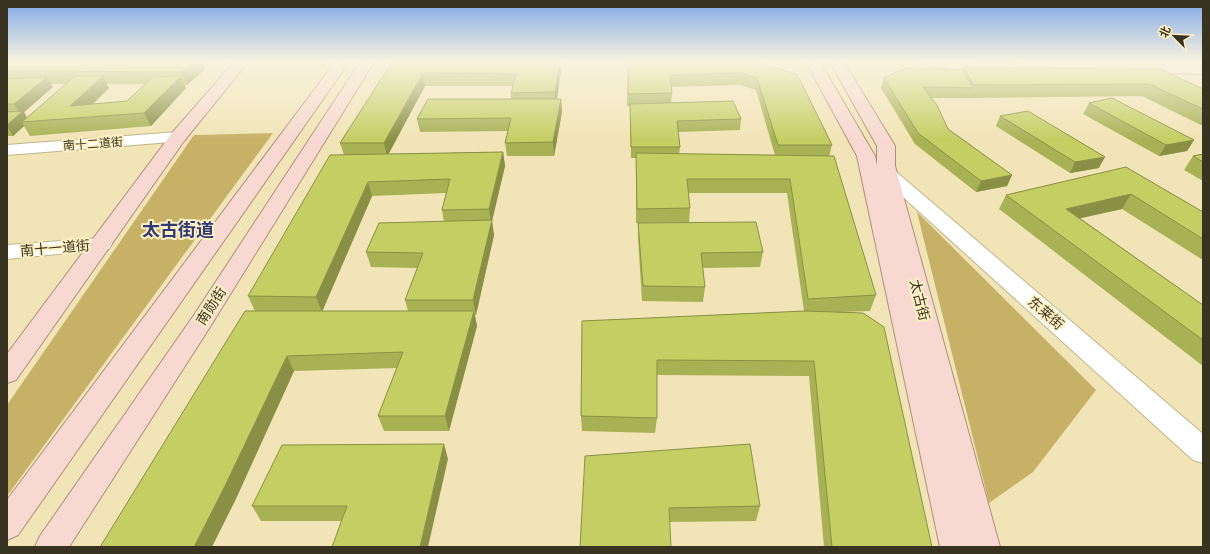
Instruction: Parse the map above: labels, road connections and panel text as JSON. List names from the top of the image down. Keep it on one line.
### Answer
{"streets":{"main road":["太古街","南勋街"],"street":["南十二道街","南十一道街","东莱街"]},"crossings":[["太古街","东莱街"]],"districts":["太古街道"],"north":"top left"}
